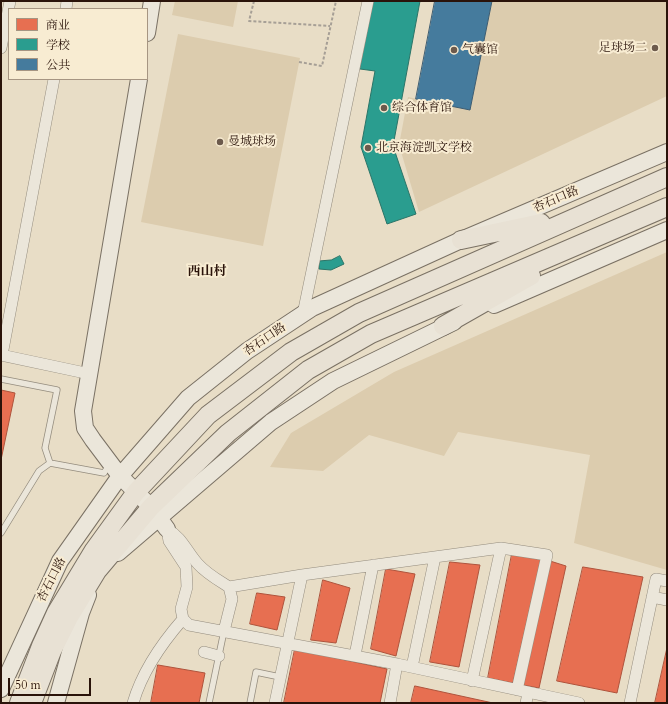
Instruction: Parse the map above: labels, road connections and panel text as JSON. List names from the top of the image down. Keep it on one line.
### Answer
{"streets":{"main road":["杏石口路"]},"districts":["西山村"],"places":["足球场二","气囊馆","综合体育馆","曼城球场","北京海淀凯文学校"],"legend":["商业","学校","公共"],"scale_bar":"50 m"}
